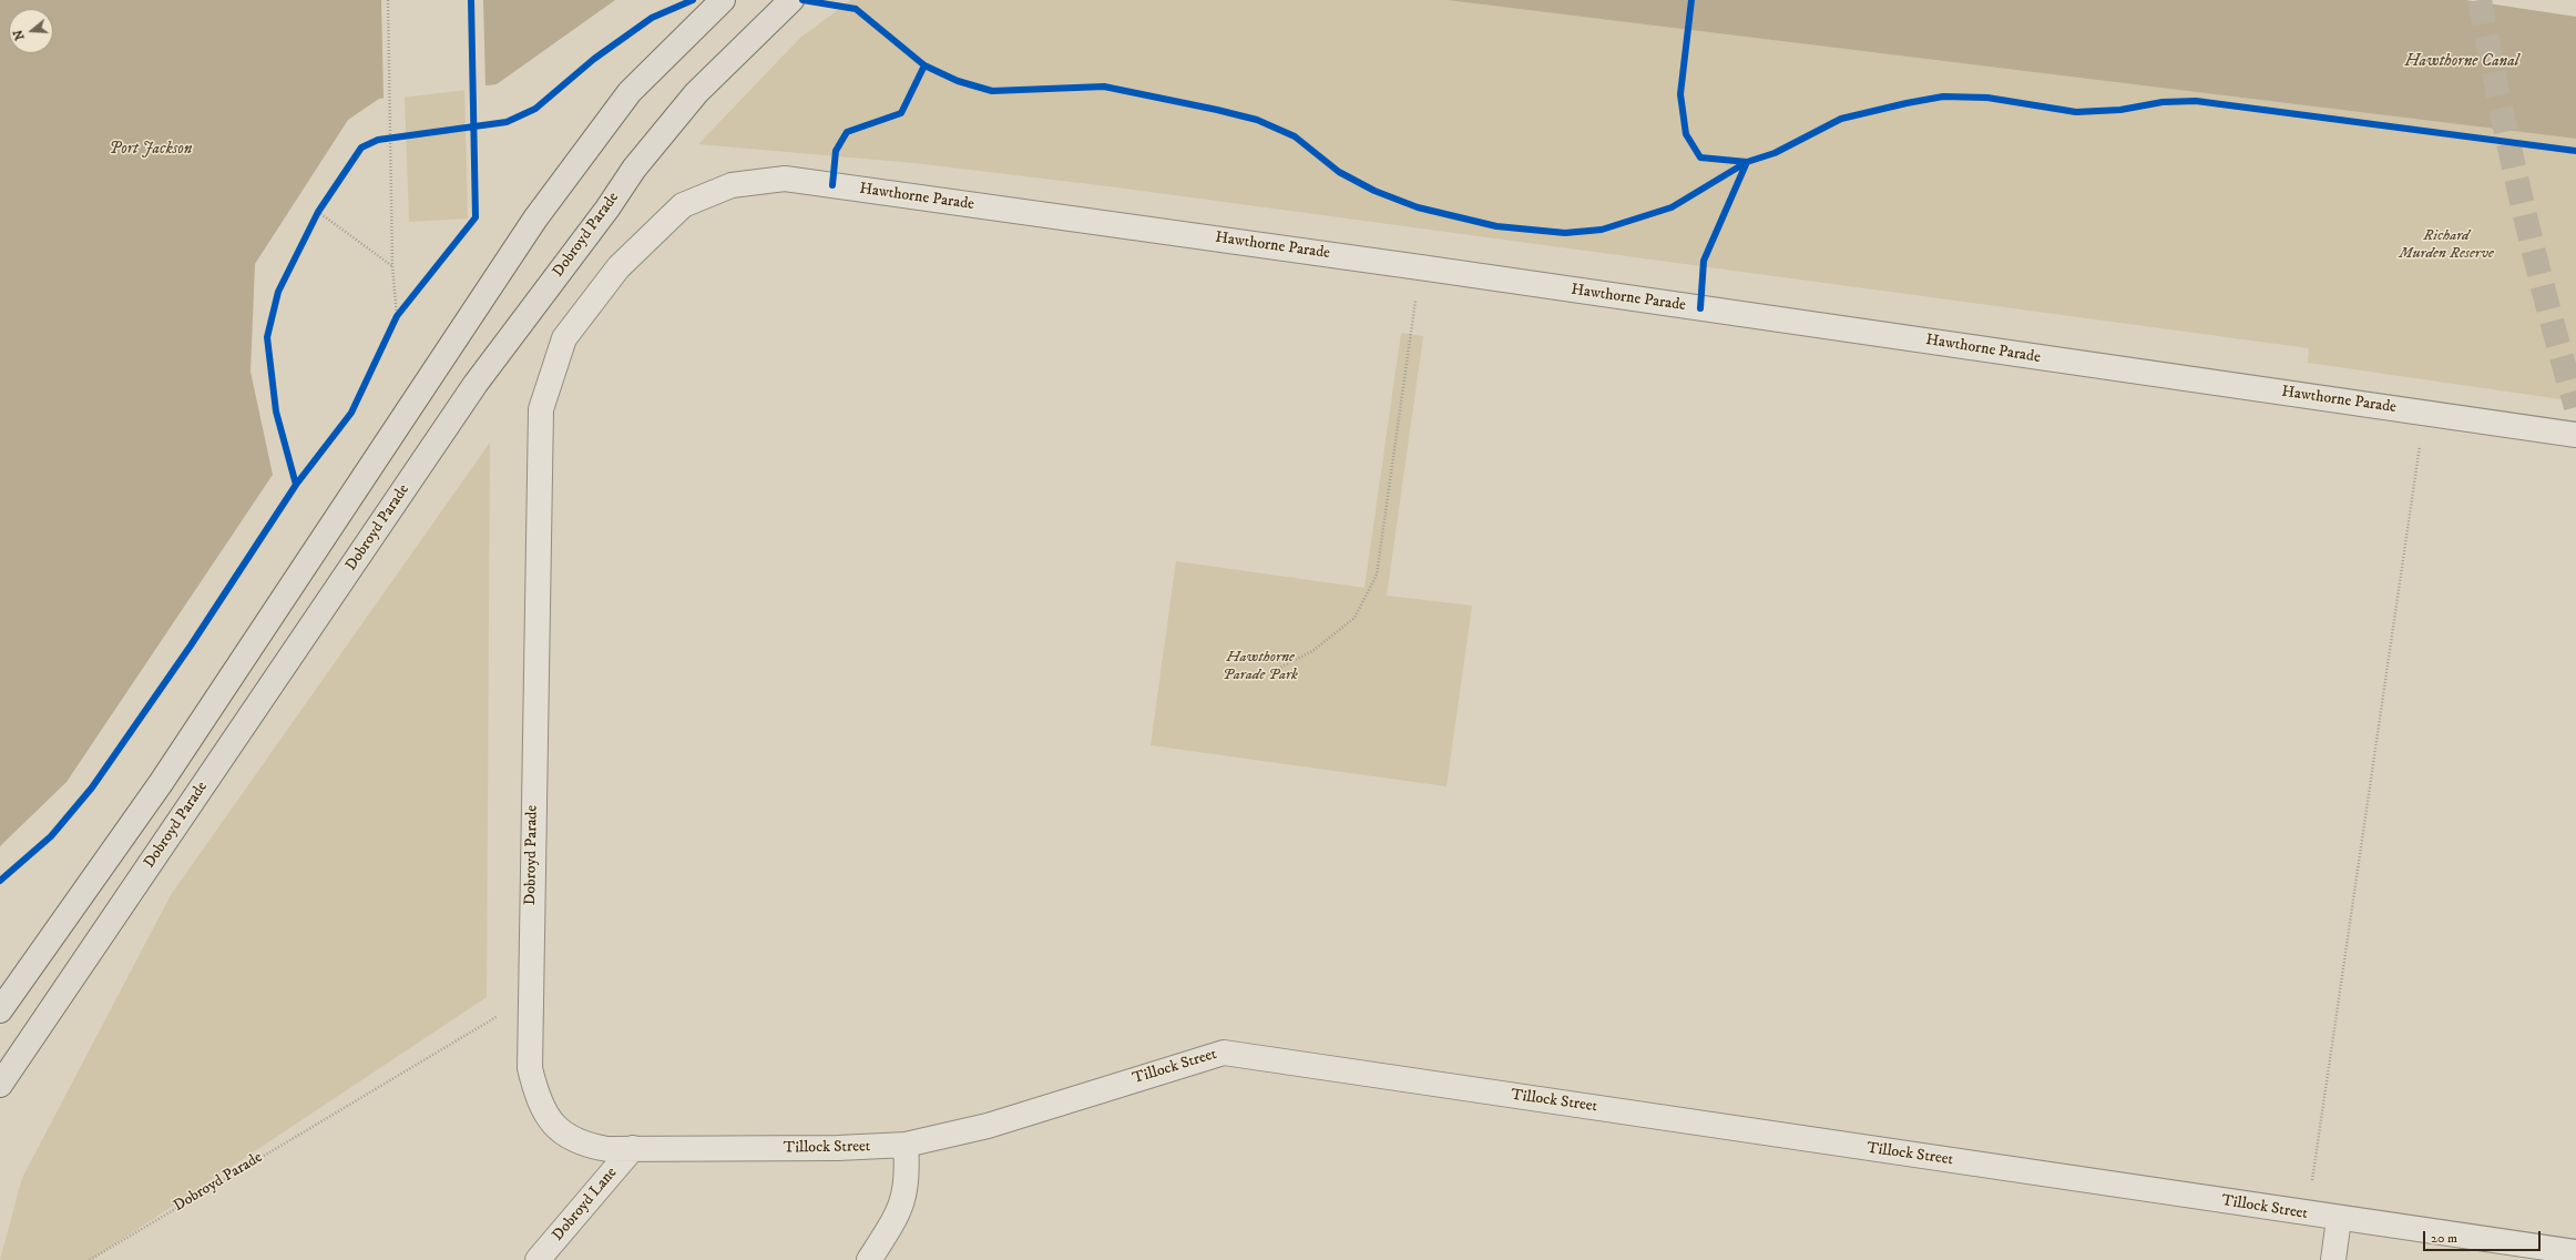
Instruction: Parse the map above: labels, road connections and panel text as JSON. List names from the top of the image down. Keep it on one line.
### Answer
{"streets":{"highway":["Dobroyd Parade"],"street":["Hawthorne Parade","Tillock Street","Dobroyd Lane"]},"crossings":[["Hawthorne Parade","Dobroyd Parade"],["Dobroyd Parade","Tillock Street"],["Tillock Street","Dobroyd Lane"]],"water":["Hawthorne Canal","Port Jackson"],"parks":["Richard Murden Reserve","Hawthorne Parade Park"],"scale_bar":"20 m","north":"left"}
